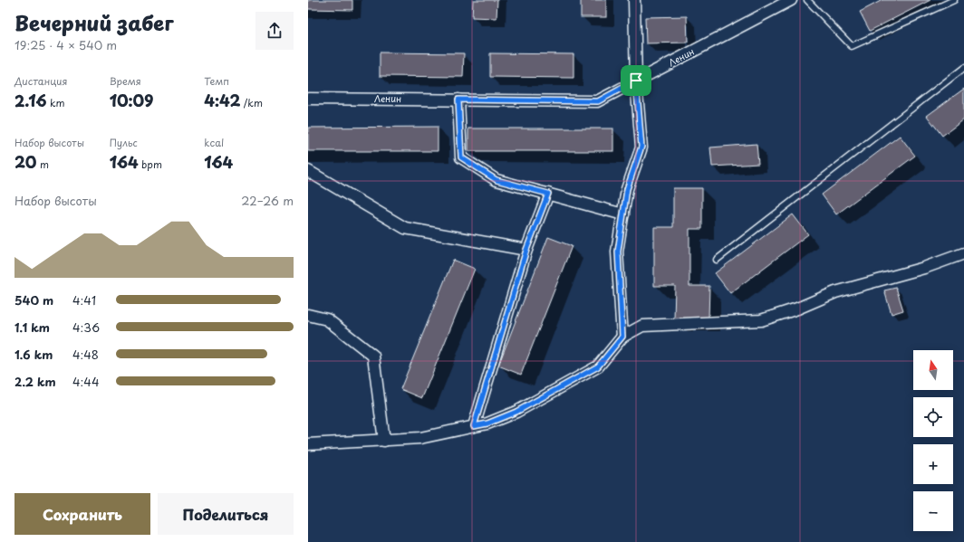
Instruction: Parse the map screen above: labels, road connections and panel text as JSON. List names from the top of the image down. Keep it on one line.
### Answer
{"streets":{"street":["Ленин"]},"north":"top","page":{"heading":["Вечерний забег","19:25 · 4 × 540 m"],"stats":[["Дистанция","2.16 km"],["Время","10:09"],["Темп","4:42 /km"],["Набор высоты","20 m"],["Пульс","164 bpm"],["kcal","164"]],"chart":["Набор высоты","22–26 m"],"list":[{"name":"540 m","note":"4:41"},{"name":"1.1 km","note":"4:36"},{"name":"1.6 km","note":"4:48"},{"name":"2.2 km","note":"4:44"}],"map_buttons":["+","−"],"buttons":["Сохранить","Поделиться"]}}
